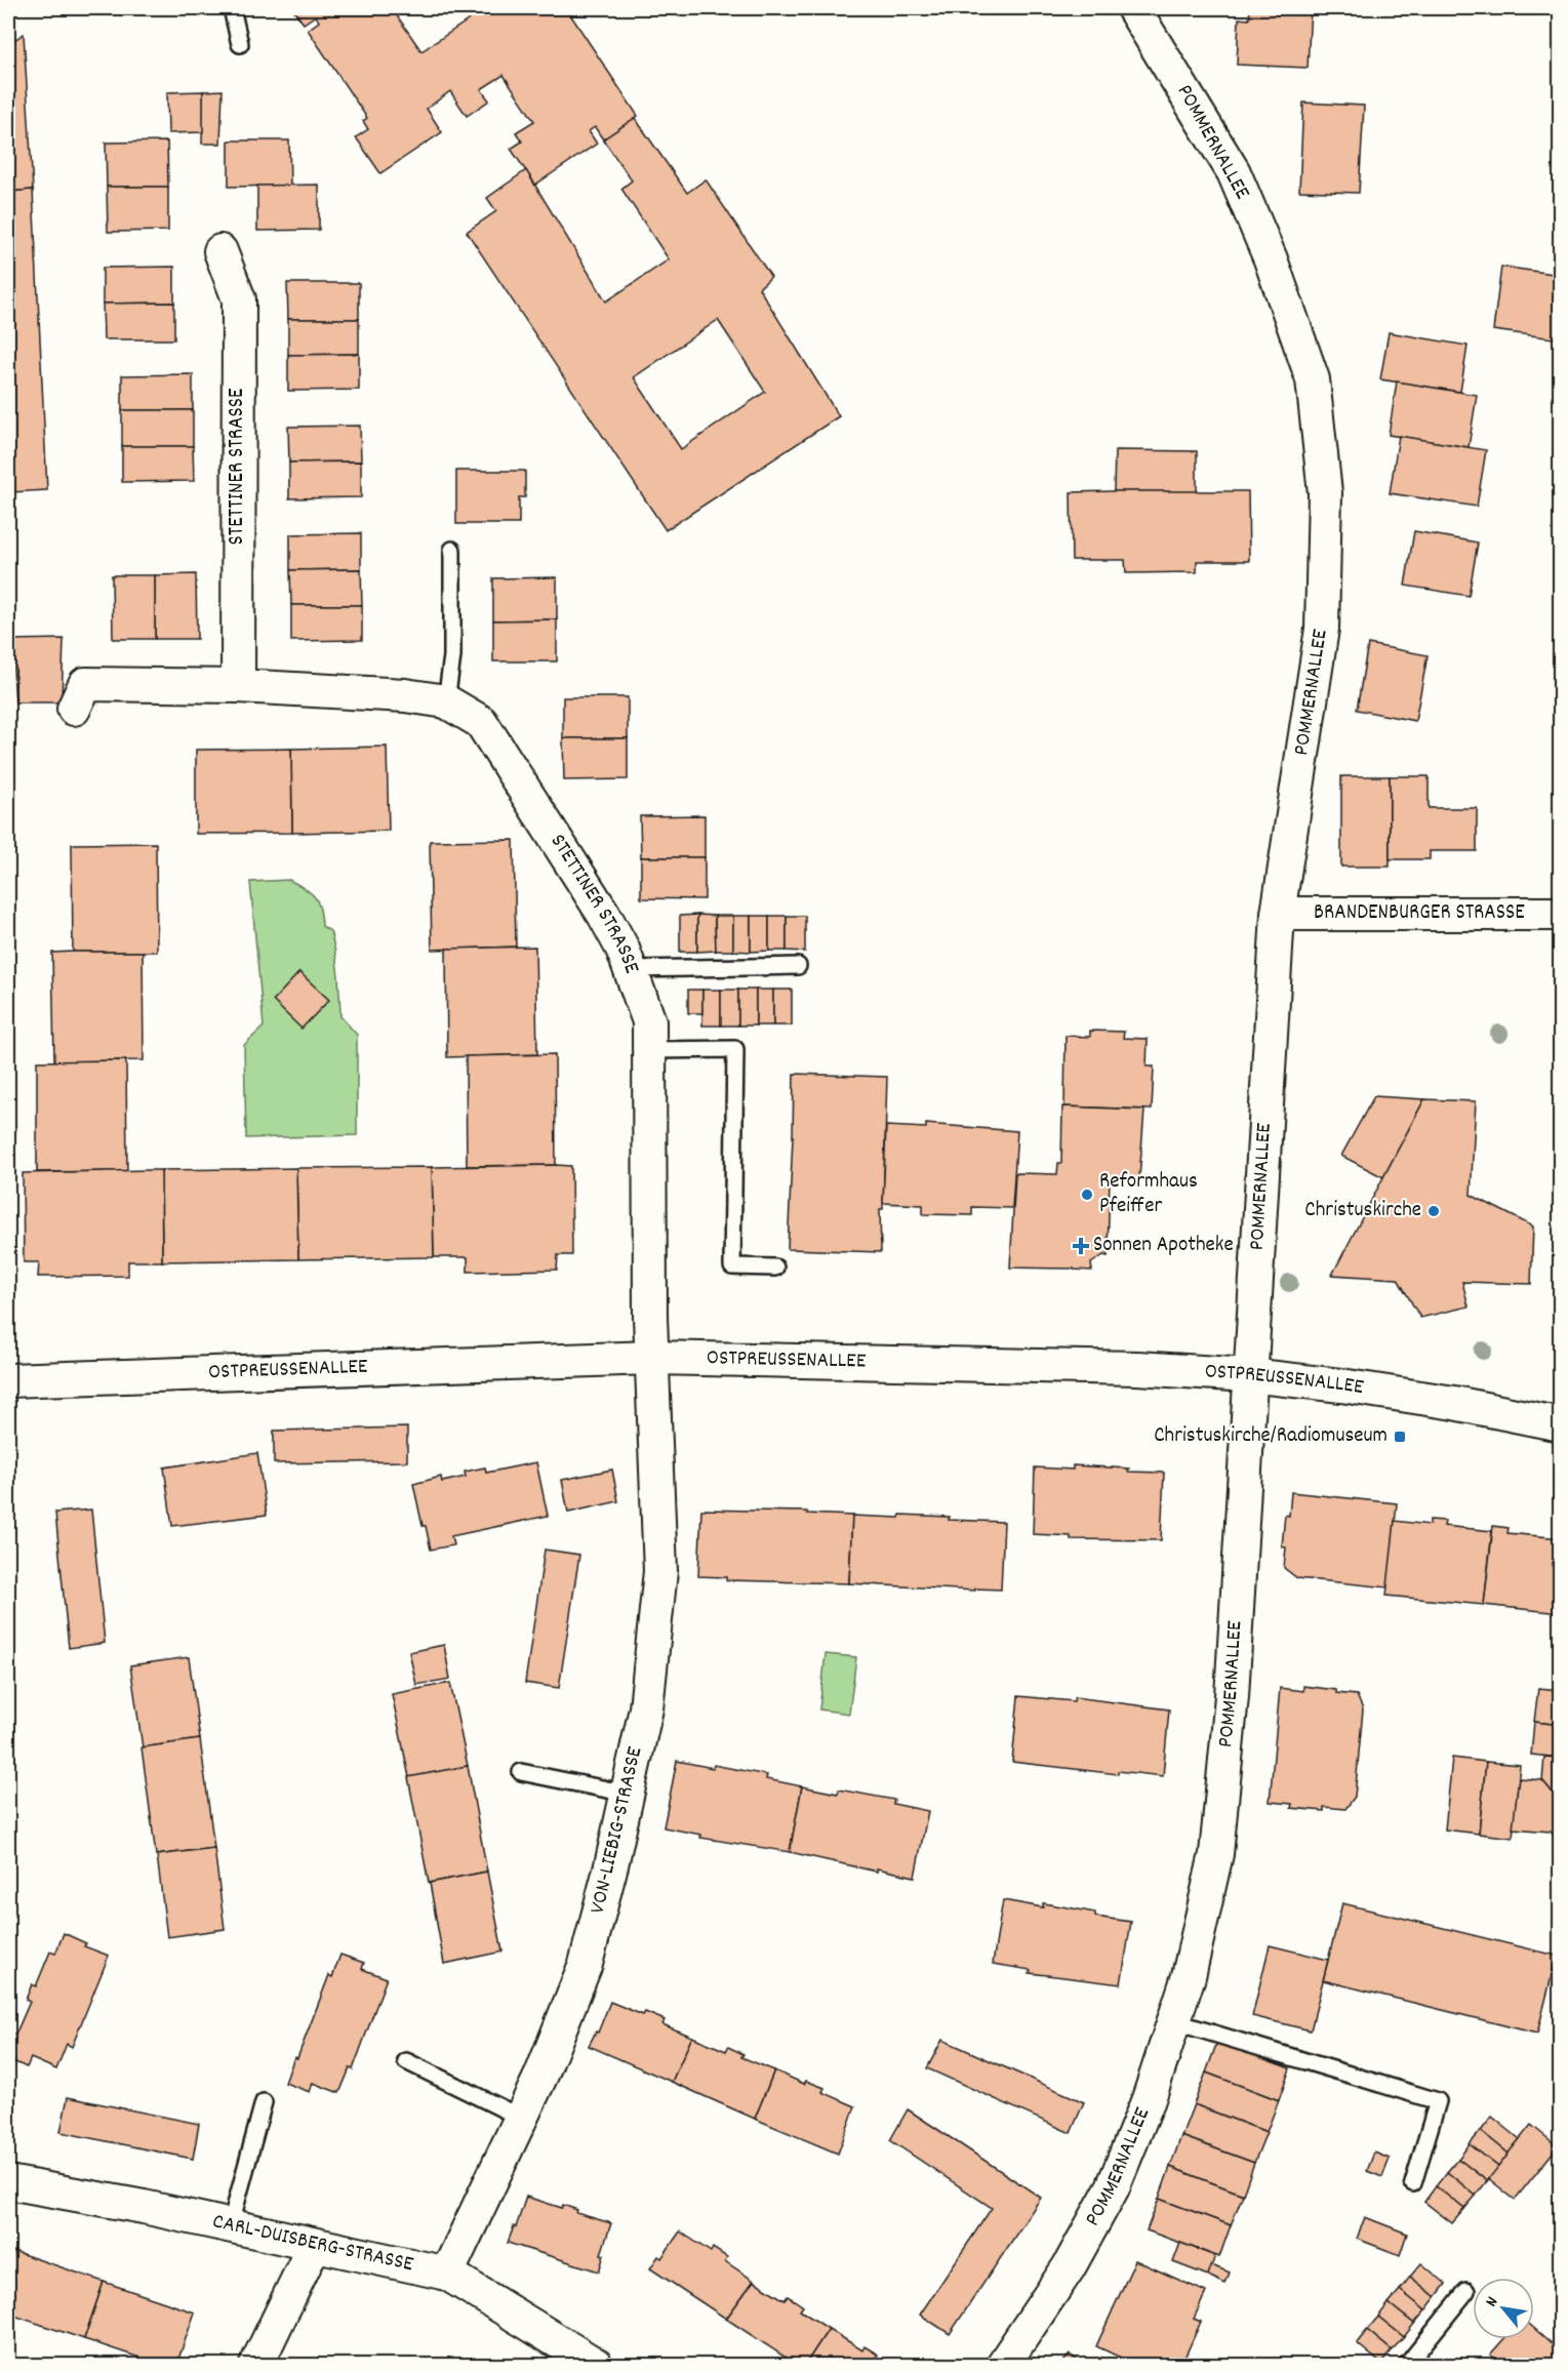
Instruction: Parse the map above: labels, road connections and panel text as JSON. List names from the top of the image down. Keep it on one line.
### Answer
{"streets":{"street":["POMMERNALLEE","STETTINER STRASSE","BRANDENBURGER STRASSE","OSTPREUSSENALLEE","VON-LIEBIG-STRASSE","CARL-DUISBERG-STRASSE"]},"crossings":[["POMMERNALLEE","BRANDENBURGER STRASSE"],["POMMERNALLEE","OSTPREUSSENALLEE"],["STETTINER STRASSE","OSTPREUSSENALLEE"],["STETTINER STRASSE","VON-LIEBIG-STRASSE"],["OSTPREUSSENALLEE","VON-LIEBIG-STRASSE"],["VON-LIEBIG-STRASSE","CARL-DUISBERG-STRASSE"]],"places":{"other":["Reformhaus Pfeiffer","Christuskirche"],"health":["Sonnen Apotheke"],"transit":["Christuskirche/Radiomuseum"]},"north":"top left"}
